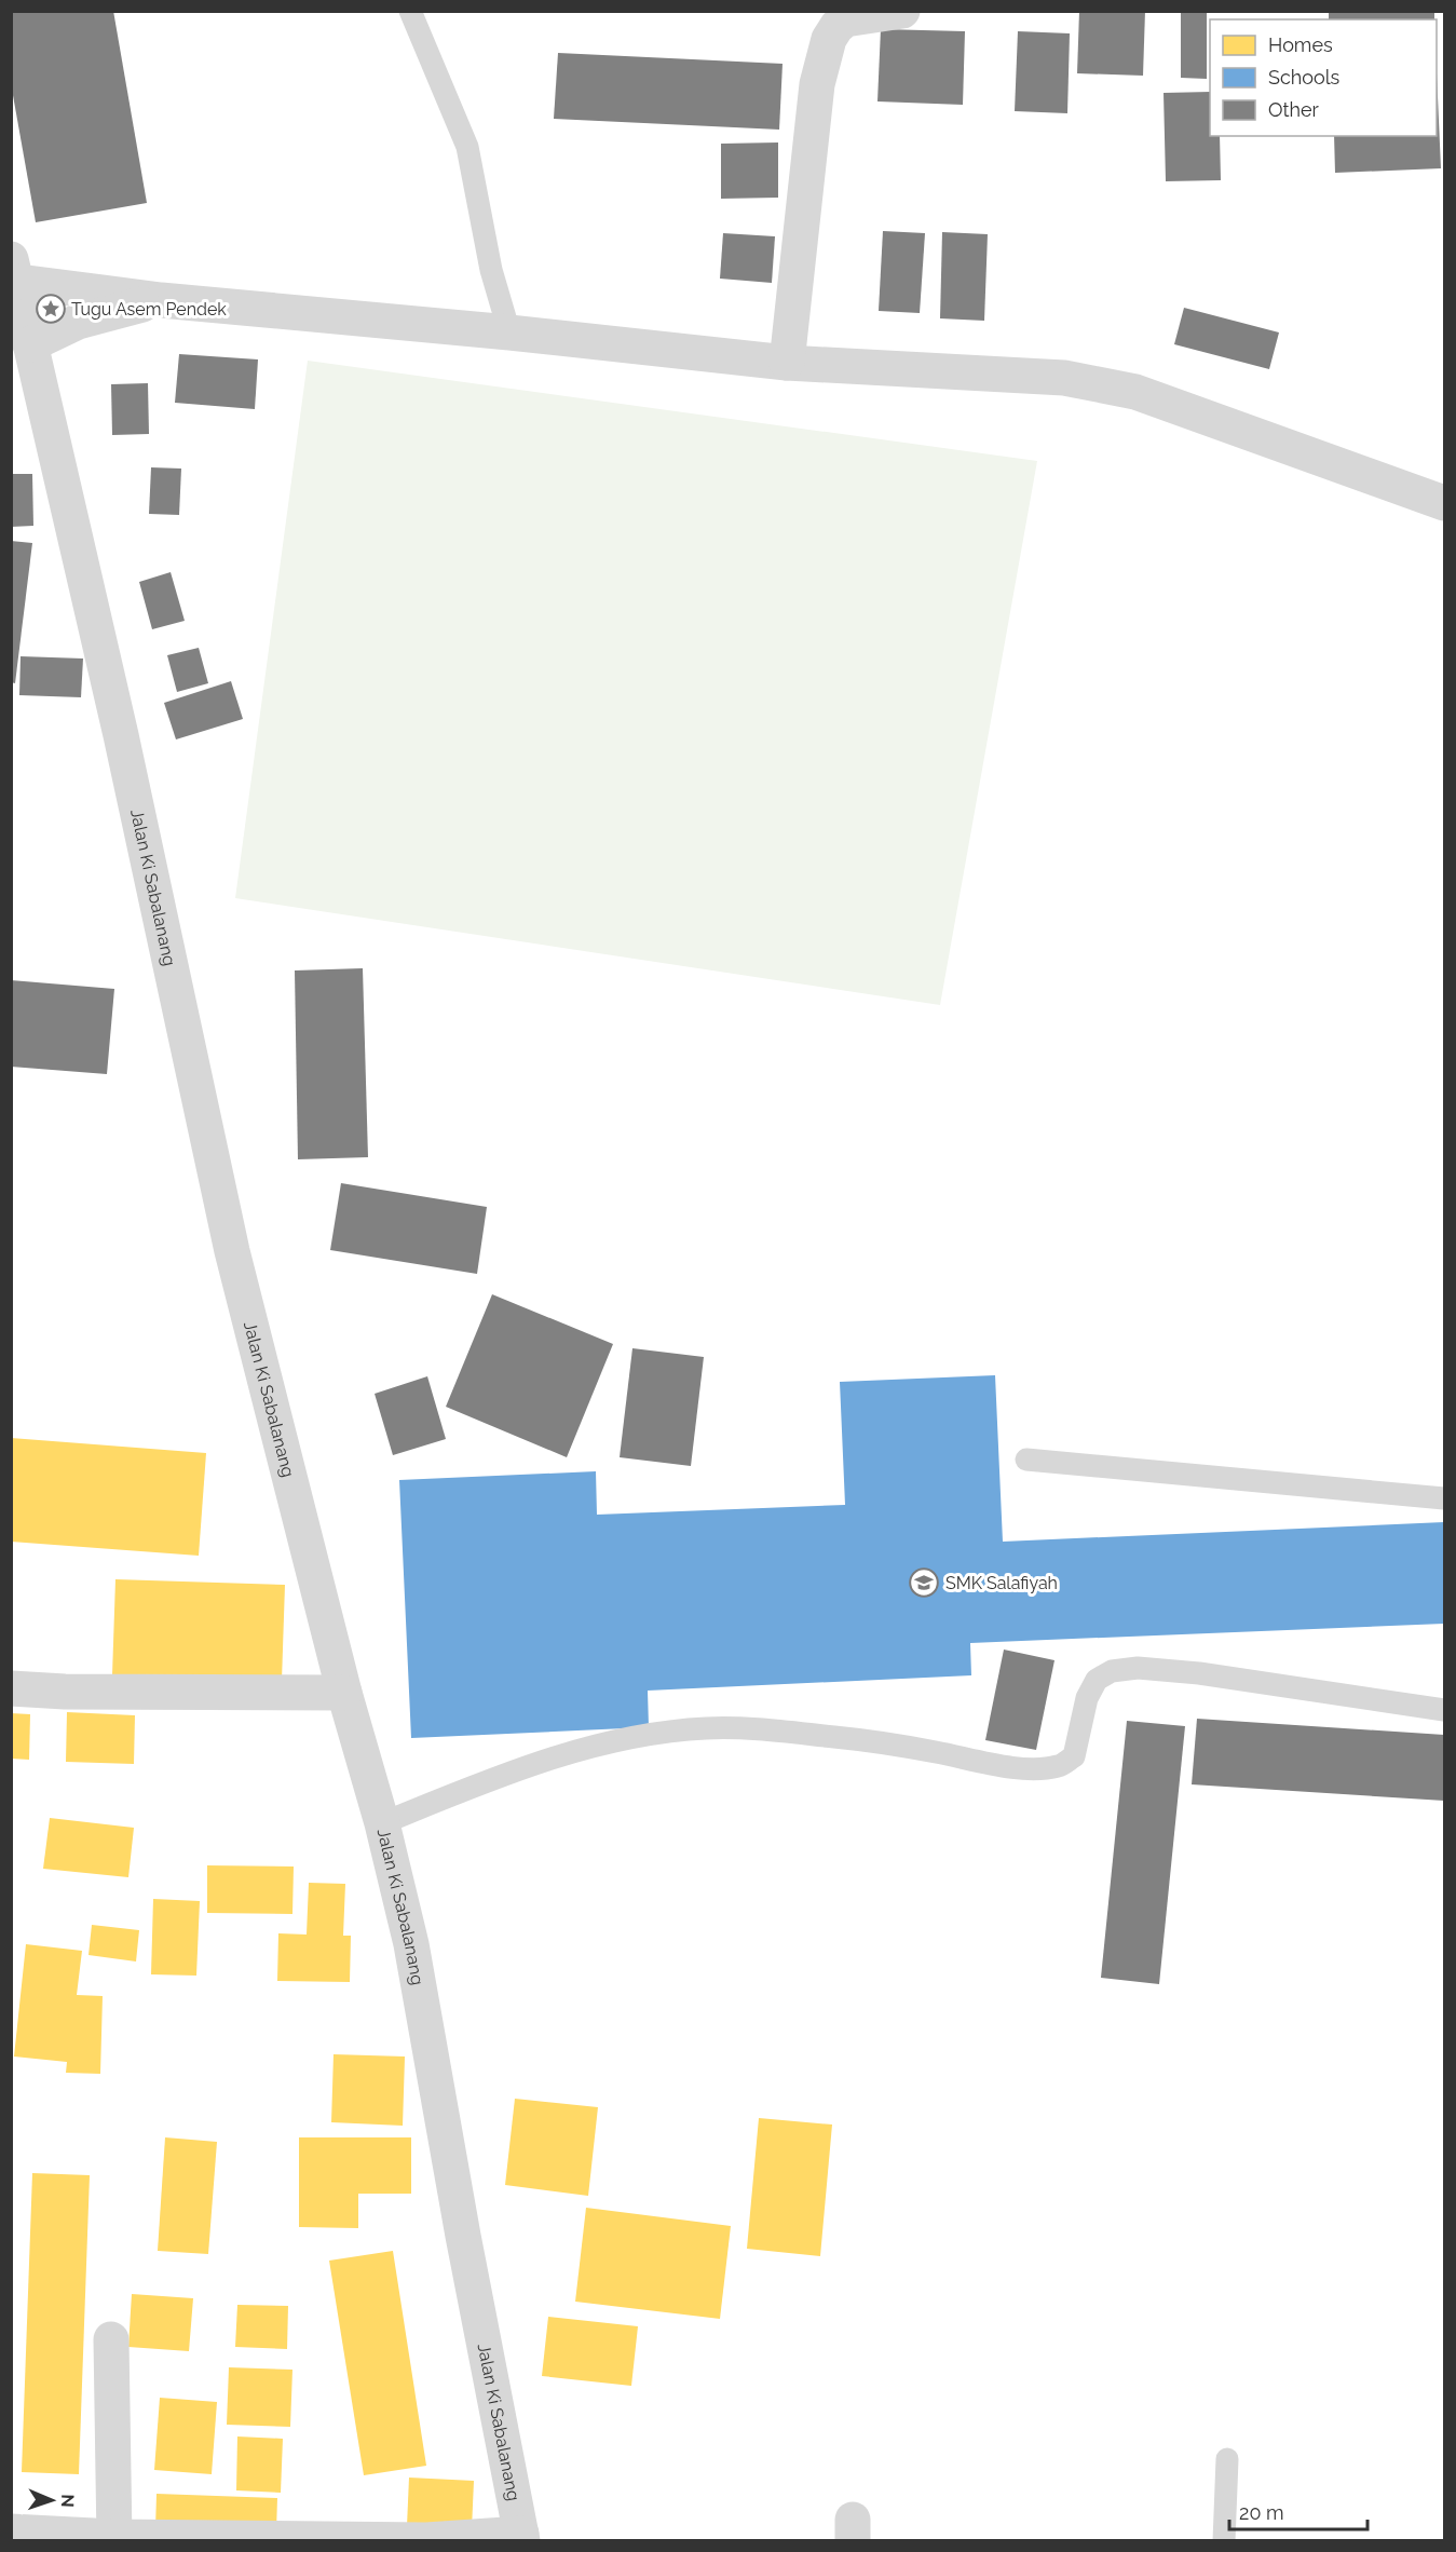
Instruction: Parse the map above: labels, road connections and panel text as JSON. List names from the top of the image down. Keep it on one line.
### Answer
{"streets":{"street":["Jalan Ki Sabalanang"]},"places":{"place":["Tugu Asem Pendek"],"school or university":["SMK Salafiyah"]},"legend":["Homes","Schools","Other"],"scale_bar":"20 m","north":"right"}
